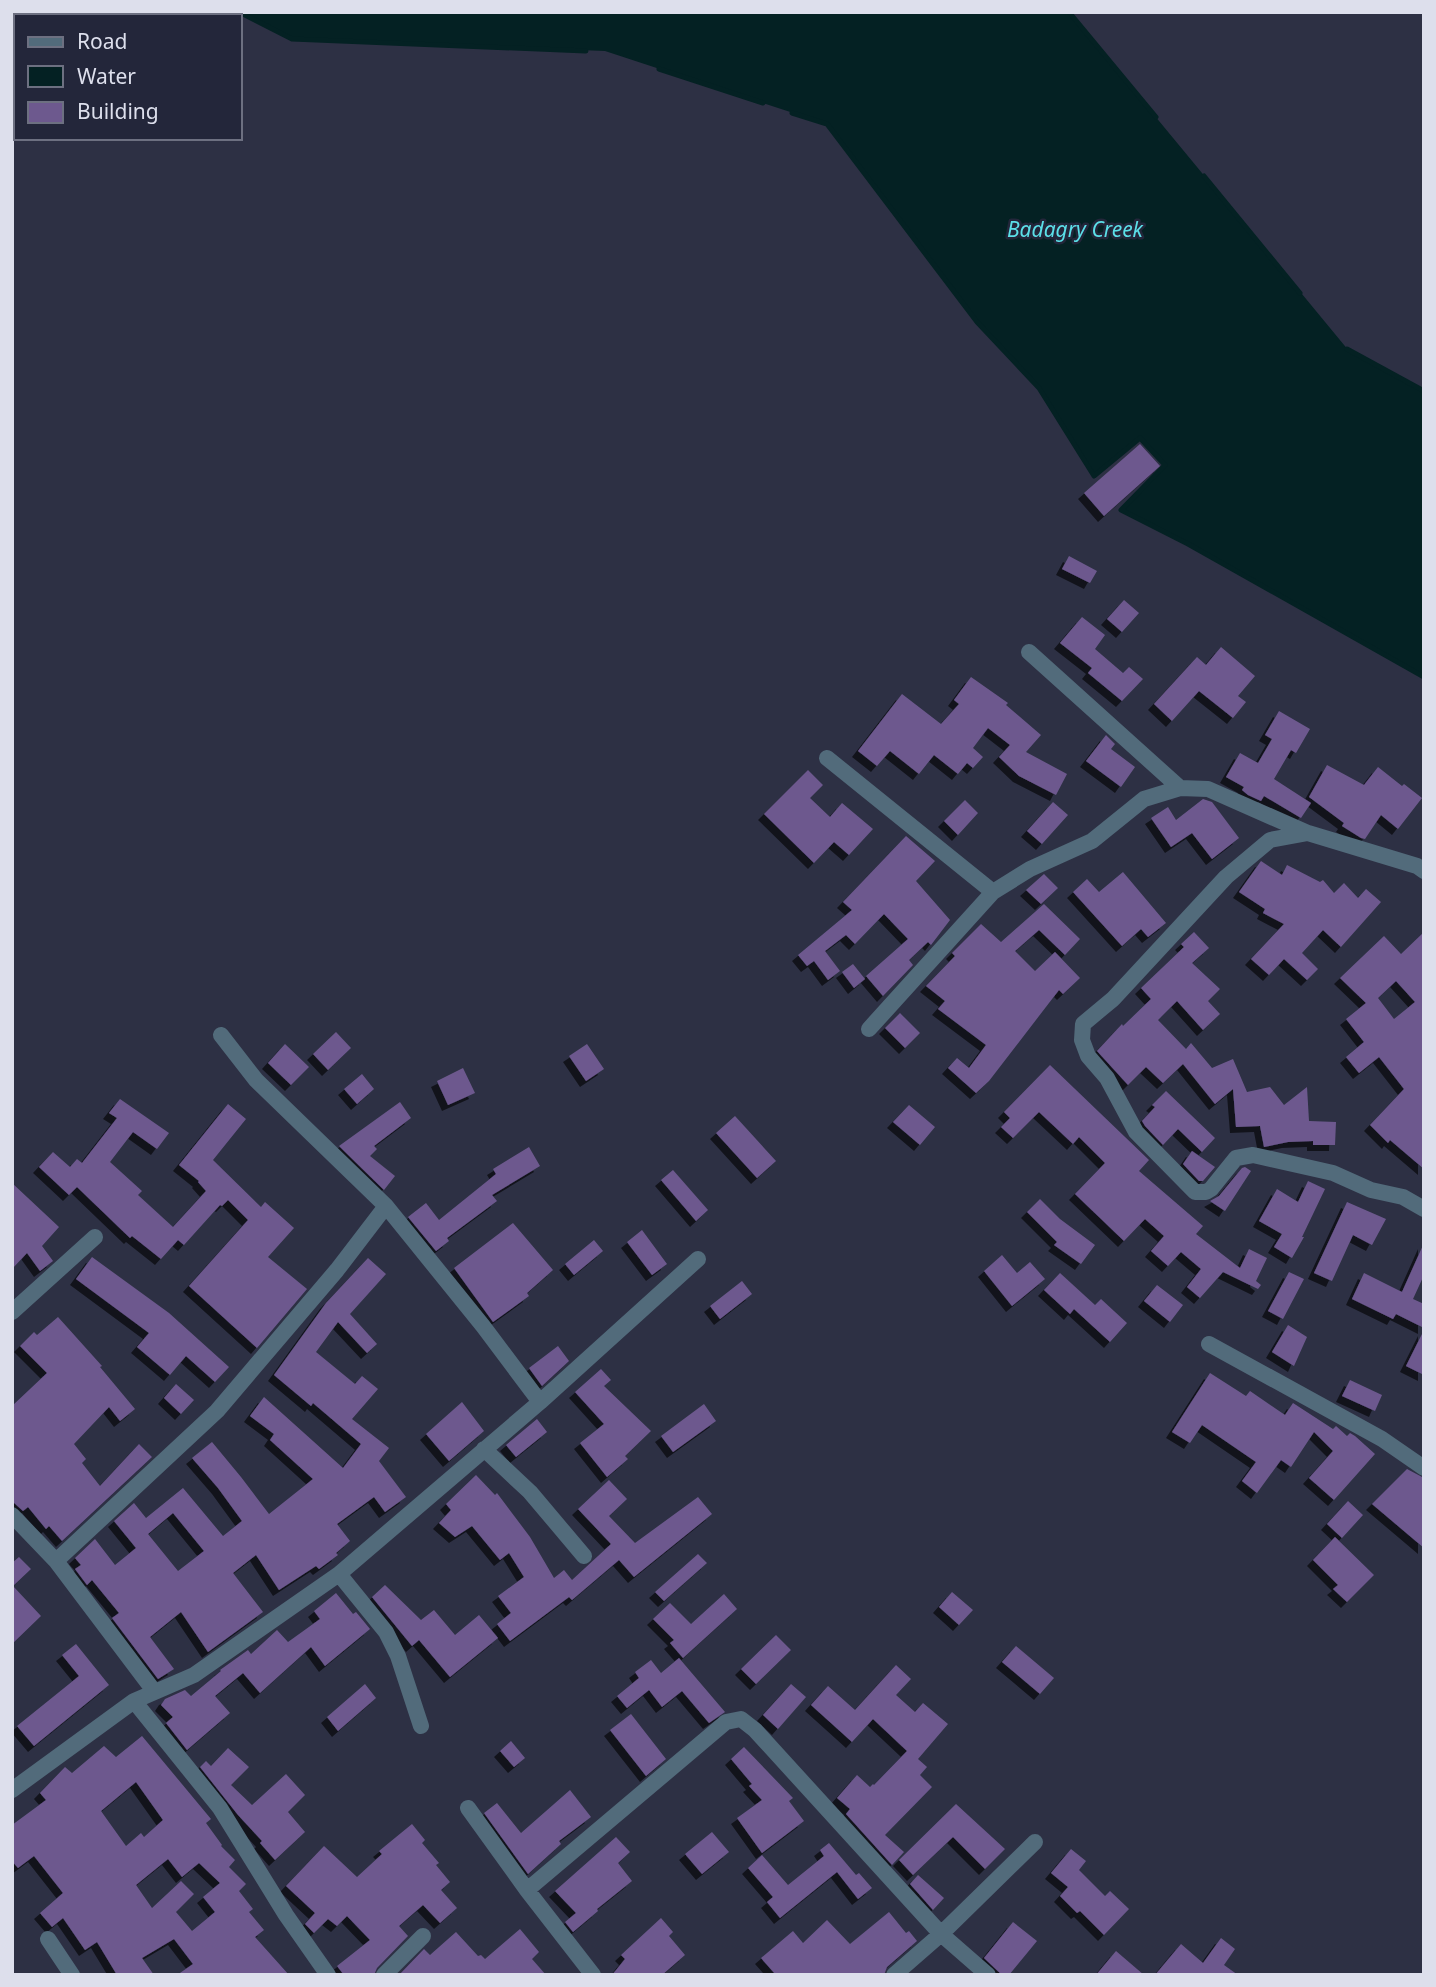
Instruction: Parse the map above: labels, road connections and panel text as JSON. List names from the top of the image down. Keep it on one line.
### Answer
{"water":["Badagry Creek"],"legend":["Road","Water","Building"]}
